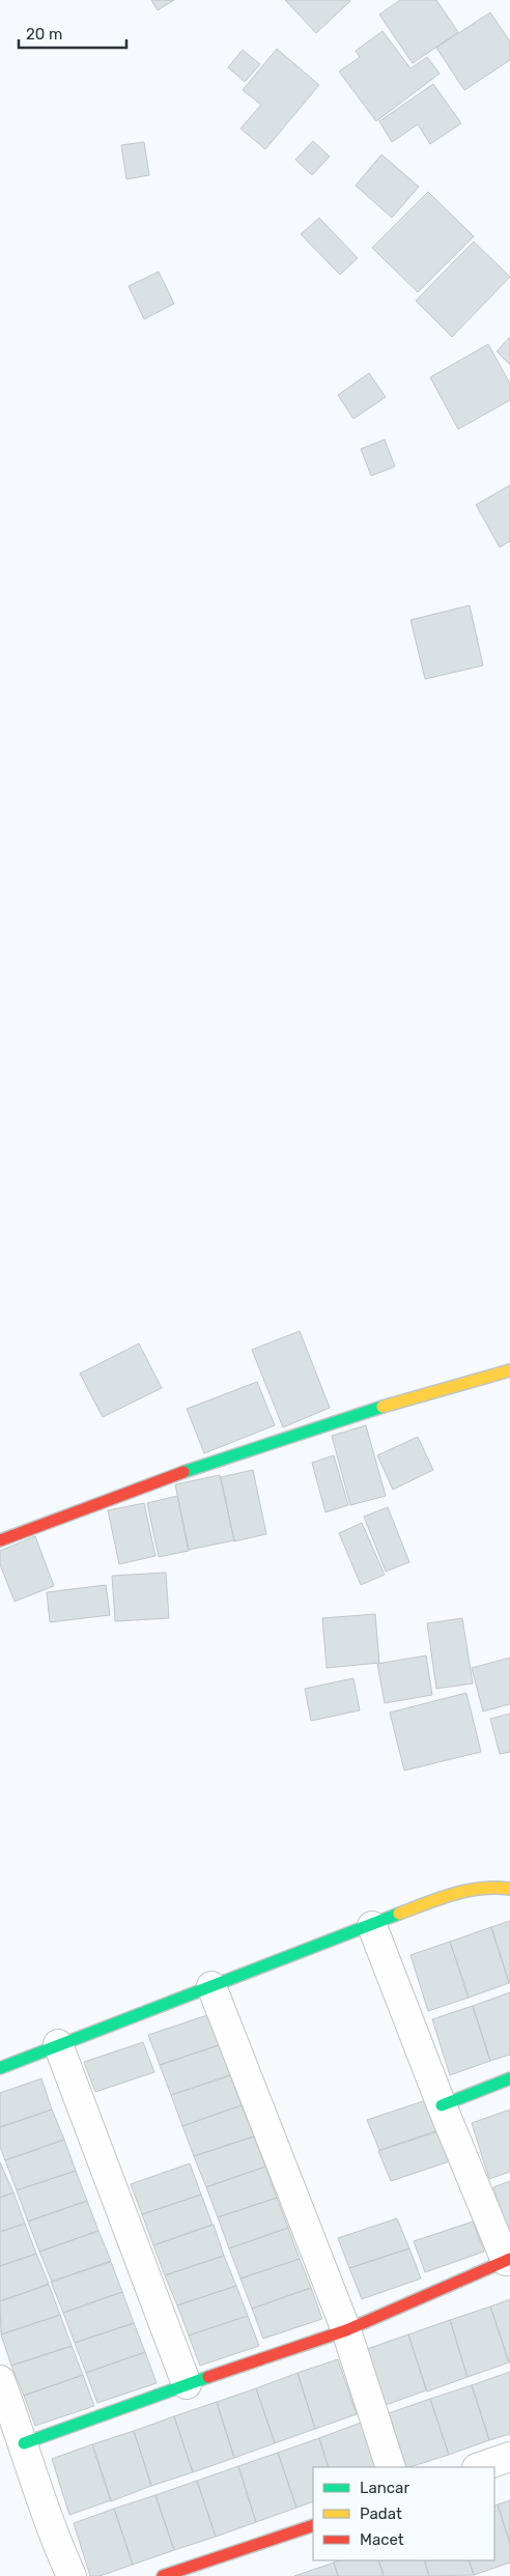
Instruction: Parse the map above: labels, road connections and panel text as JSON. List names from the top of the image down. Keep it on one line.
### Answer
{"legend":["Lancar","Padat","Macet"],"scale_bar":"20 m"}
